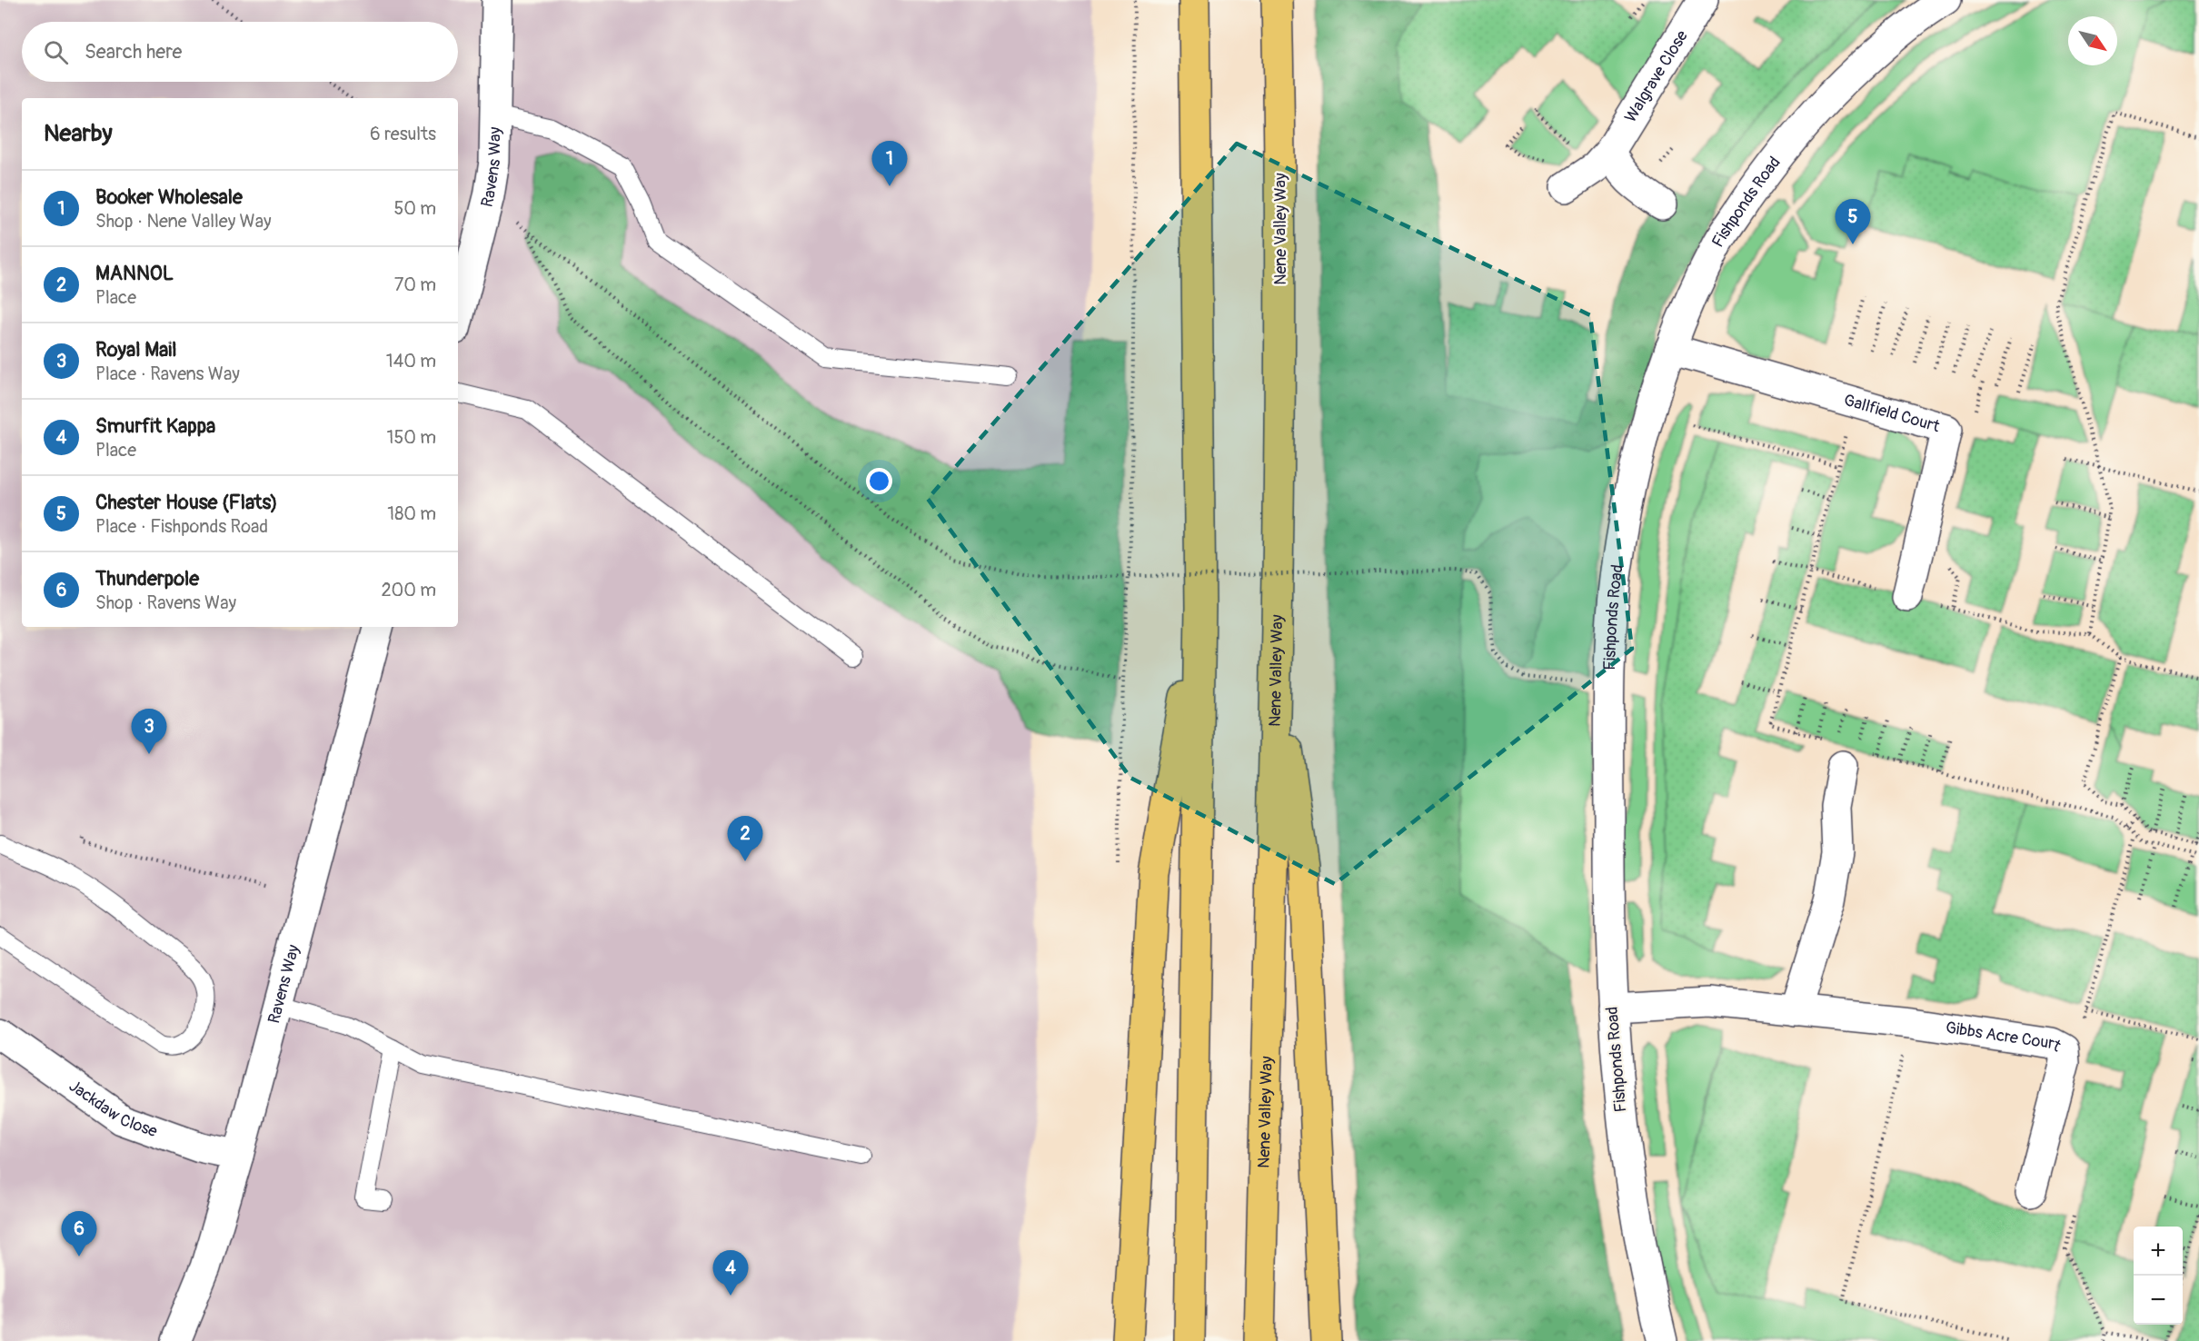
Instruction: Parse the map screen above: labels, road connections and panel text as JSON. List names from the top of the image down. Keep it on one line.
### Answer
{"streets":{"highway":["Nene Valley Way"],"street":["Walgrave Close","Ravens Way","Fishponds Road","Gallfield Court","Gibbs Acre Court","Jackdaw Close"]},"crossings":[["Ravens Way","Jackdaw Close"],["Fishponds Road","Gallfield Court"],["Fishponds Road","Gibbs Acre Court"]],"north":"bottom right","page":{"search":"Search here","heading":["Nearby","6 results"],"pins":["1","5","3","2","6","4"],"list":[{"mark":"1","name":"Booker Wholesale","note":"Shop · Nene Valley Way","value":"50 m"},{"mark":"2","name":"MANNOL","note":"Place","value":"70 m"},{"mark":"3","name":"Royal Mail","note":"Place · Ravens Way","value":"140 m"},{"mark":"4","name":"Smurfit Kappa","note":"Place","value":"150 m"},{"mark":"5","name":"Chester House (Flats)","note":"Place · Fishponds Road","value":"180 m"},{"mark":"6","name":"Thunderpole","note":"Shop · Ravens Way","value":"200 m"}],"map_buttons":["+","−"]}}
